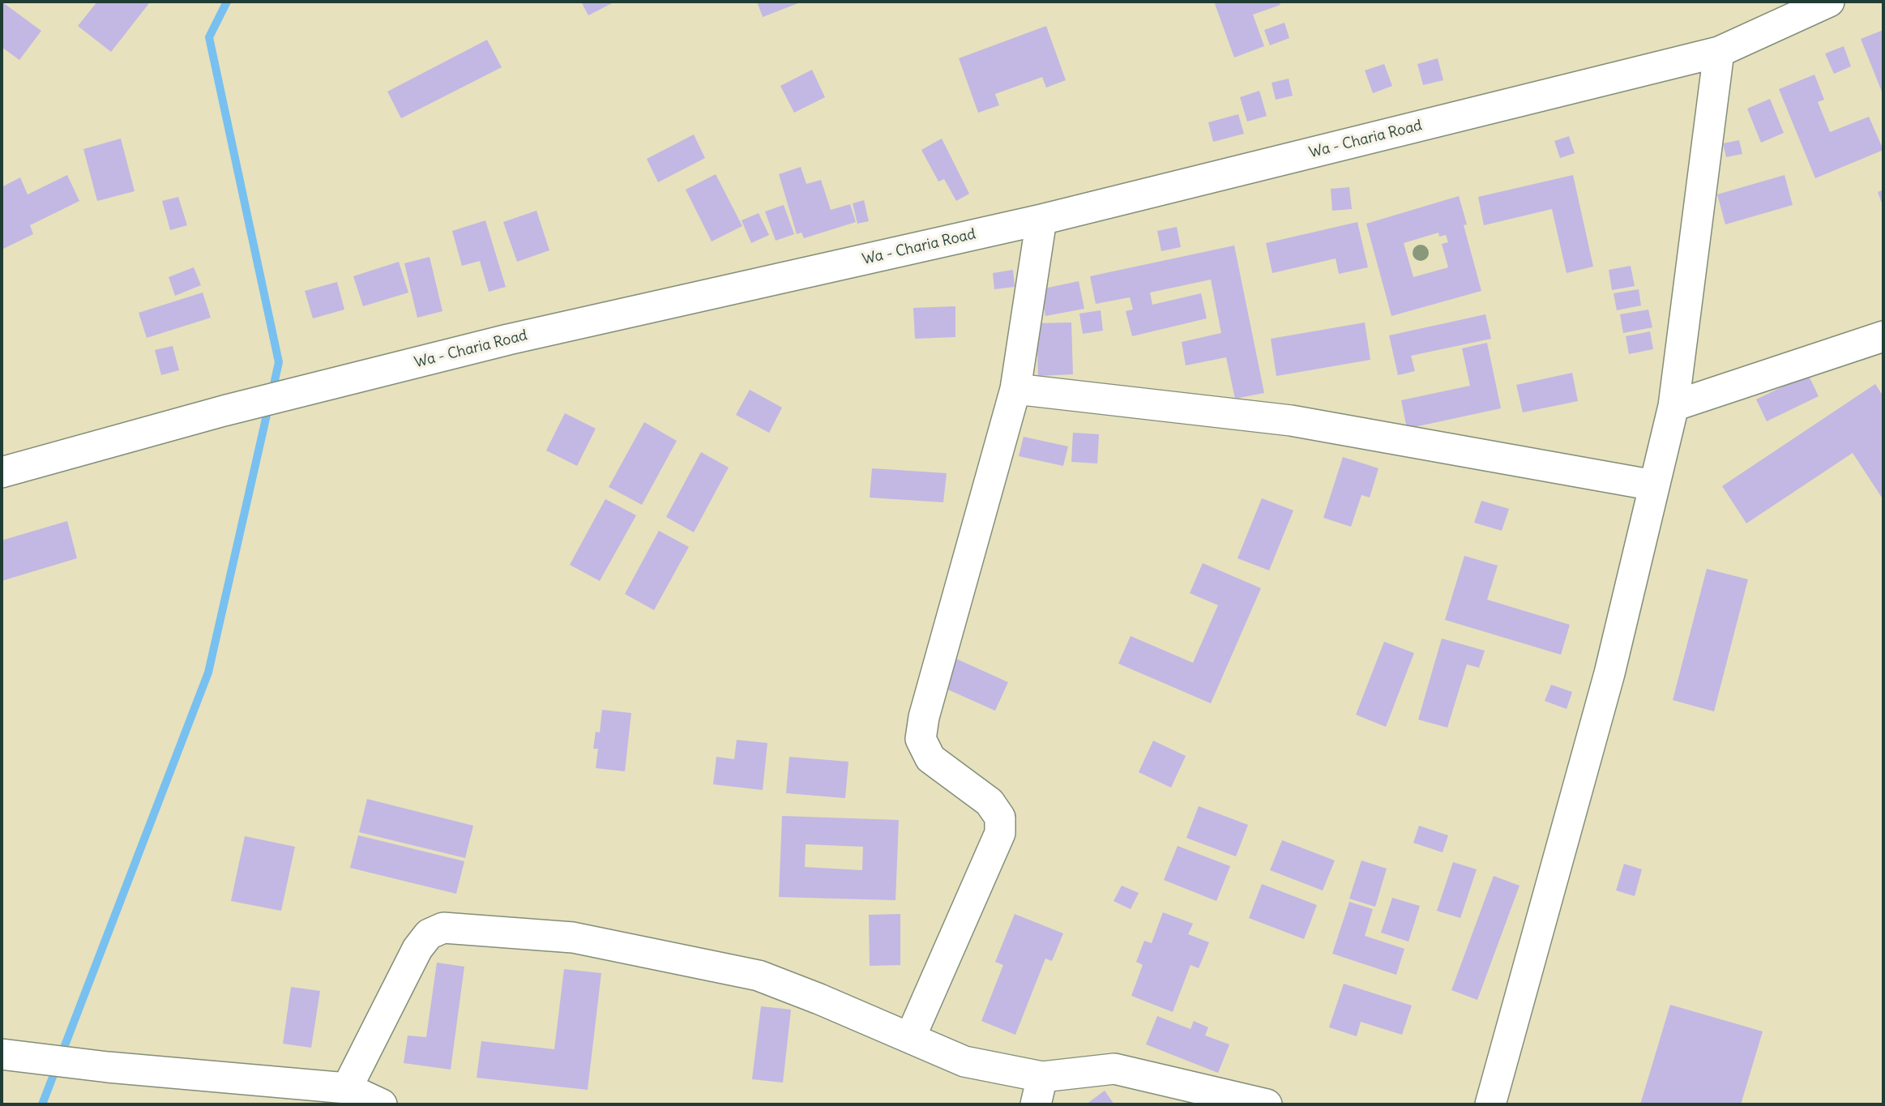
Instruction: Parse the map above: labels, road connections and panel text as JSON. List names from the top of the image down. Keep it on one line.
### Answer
{"streets":{"street":["Wa - Charia Road"]}}
